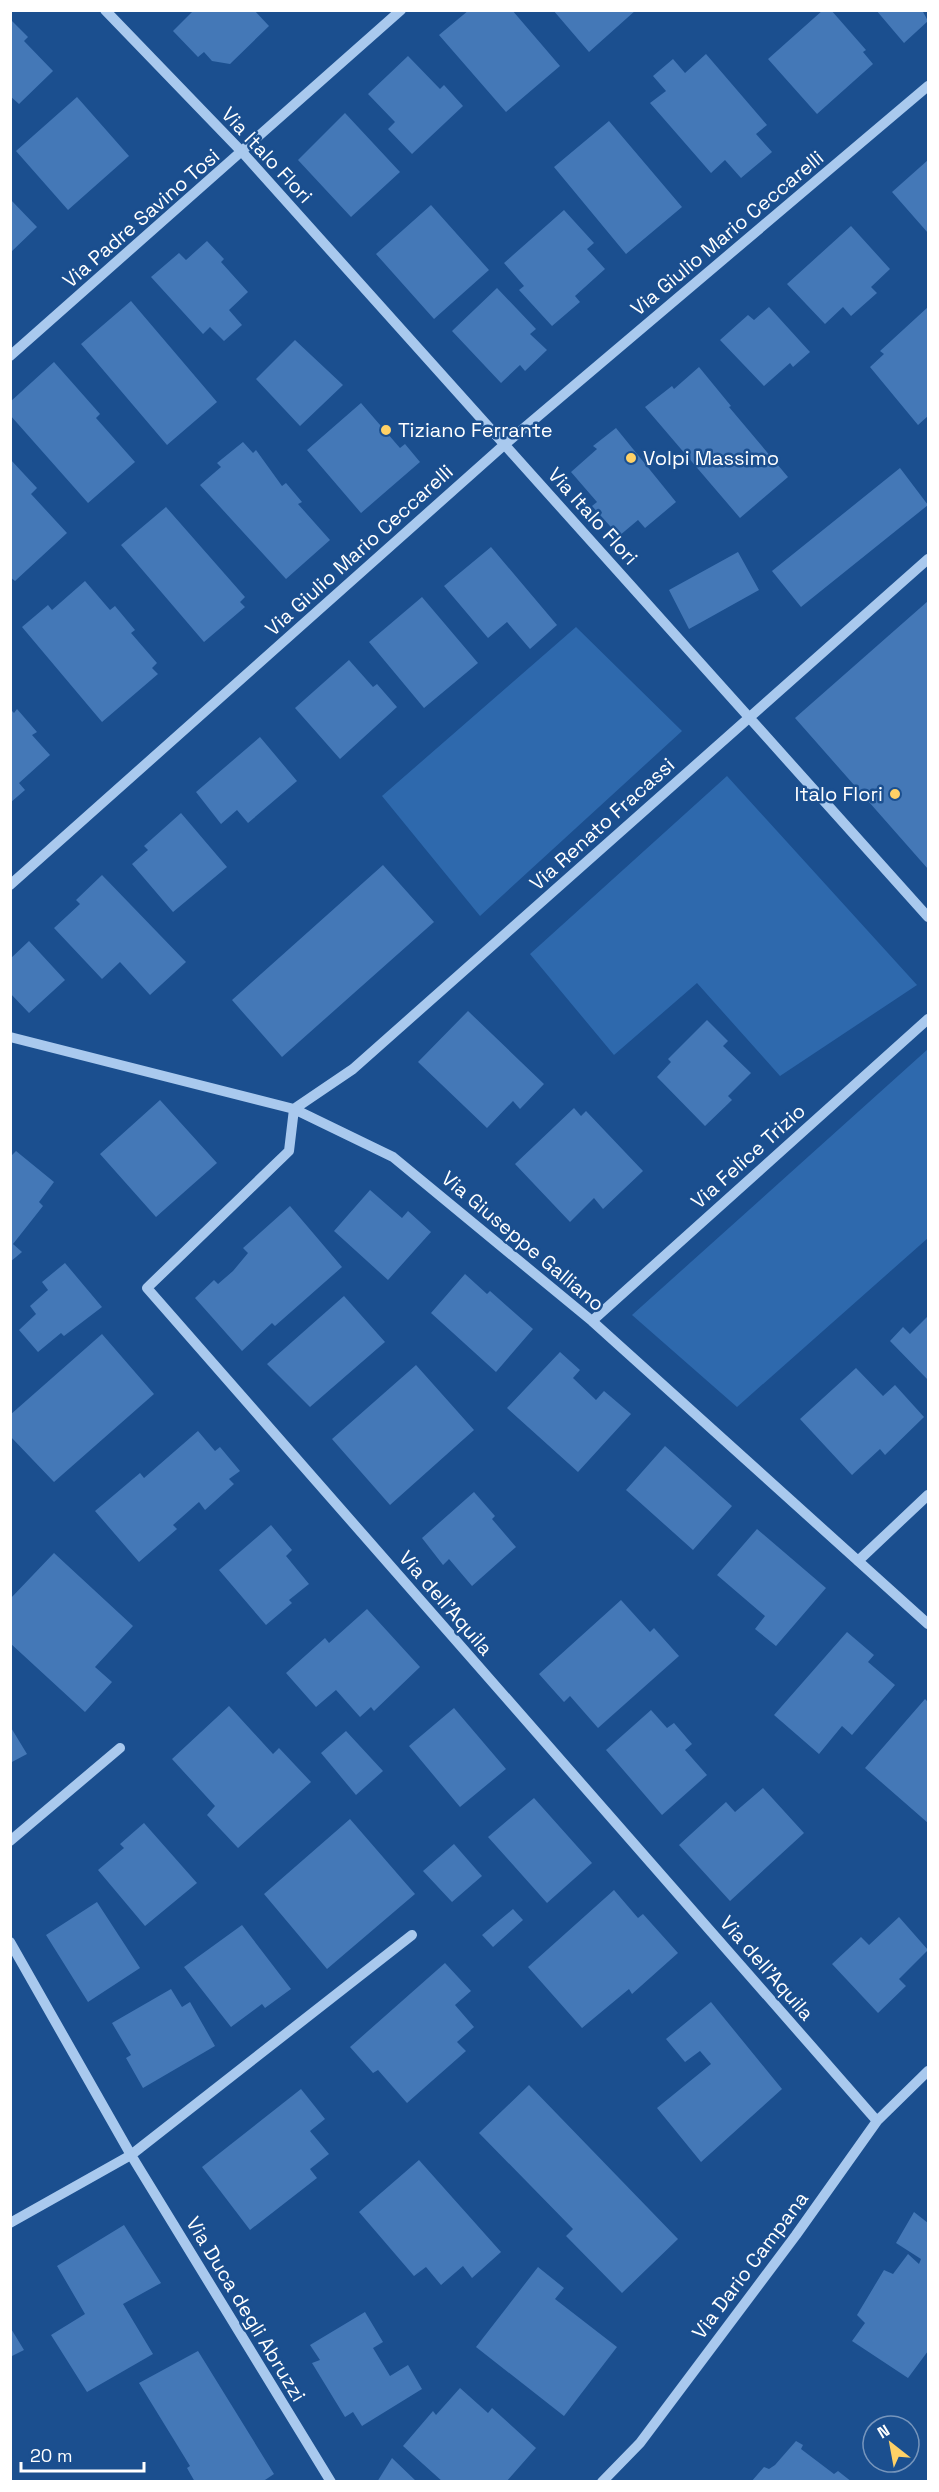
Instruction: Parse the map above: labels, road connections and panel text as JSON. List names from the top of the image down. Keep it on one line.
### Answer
{"streets":{"street":["Via Italo Flori","Via Padre Savino Tosi","Via Giulio Mario Ceccarelli","Via Renato Fracassi","Via Felice Trizio","Via Giuseppe Galliano","Via dell'Aquila","Via Dario Campana","Via Duca degli Abruzzi"]},"crossings":[["Via Italo Flori","Via Padre Savino Tosi"],["Via Italo Flori","Via Giulio Mario Ceccarelli"],["Via Italo Flori","Via Renato Fracassi"],["Via Renato Fracassi","Via Giuseppe Galliano"],["Via Renato Fracassi","Via dell'Aquila"],["Via Felice Trizio","Via Giuseppe Galliano"],["Via Giuseppe Galliano","Via dell'Aquila"],["Via dell'Aquila","Via Dario Campana"]],"places":["Tiziano Ferrante","Volpi Massimo","Italo Flori"],"scale_bar":"20 m","north":"top left"}
